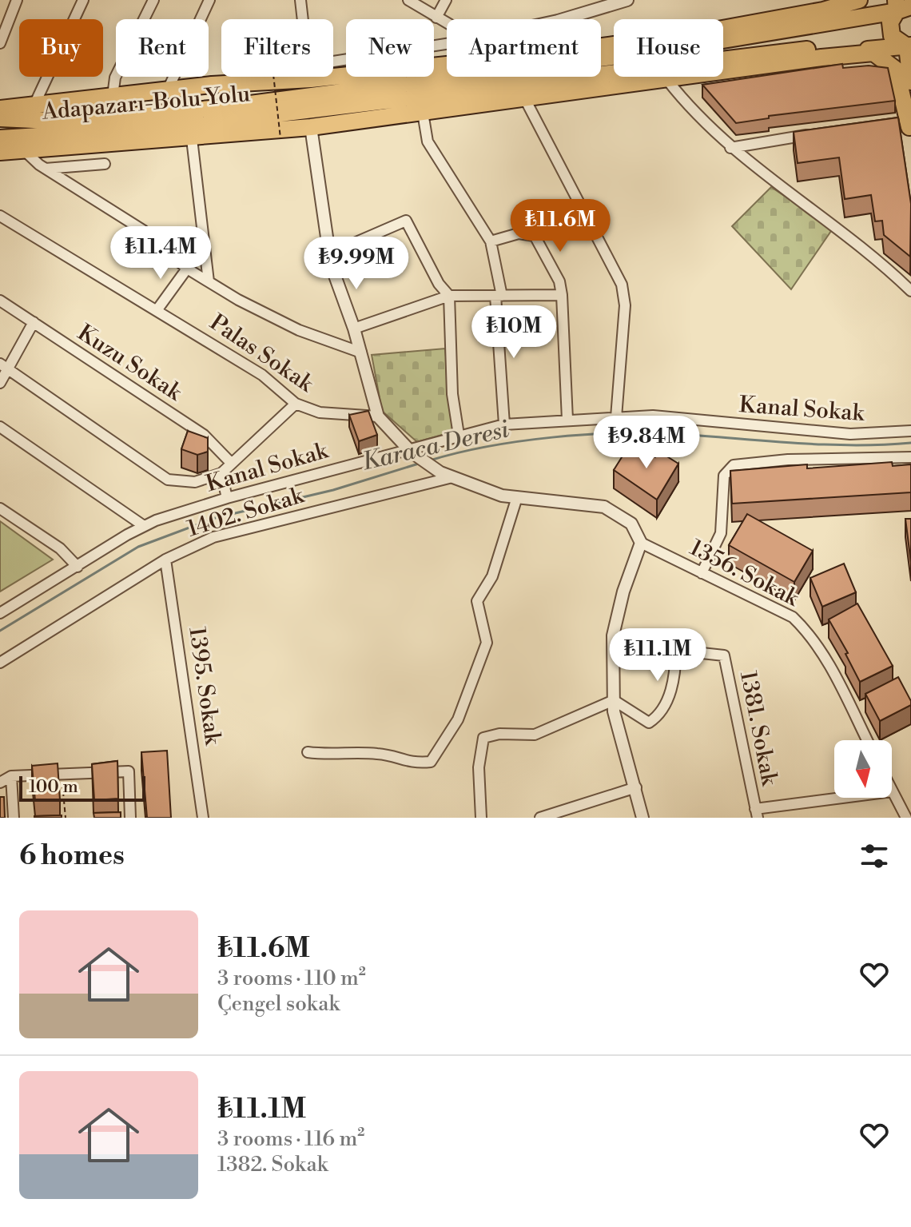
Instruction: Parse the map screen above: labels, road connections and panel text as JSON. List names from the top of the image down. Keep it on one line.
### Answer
{"streets":{"highway":["Adapazarı-Bolu Yolu"],"street":["Palas Sokak","Kuzu Sokak","Kanal Sokak","1402. Sokak","1356. Sokak","1395. Sokak","1381. Sokak"]},"crossings":[["1402. Sokak","1395. Sokak"]],"water":["Karaca Deresi"],"scale_bar":"100 m","north":"bottom","page":{"chip":["Buy","Rent","Filters","New","Apartment","House"],"price":["₺11.6M","₺11.4M","₺9.99M","₺10M","₺9.84M","₺11.1M"],"scale":"100 m","heading":"6 homes","list":[{"name":"₺11.6M","note":"3 rooms · 110 m² · Çengel sokak"},{"name":"₺11.1M","note":"3 rooms · 116 m² · 1382. Sokak"}]}}
